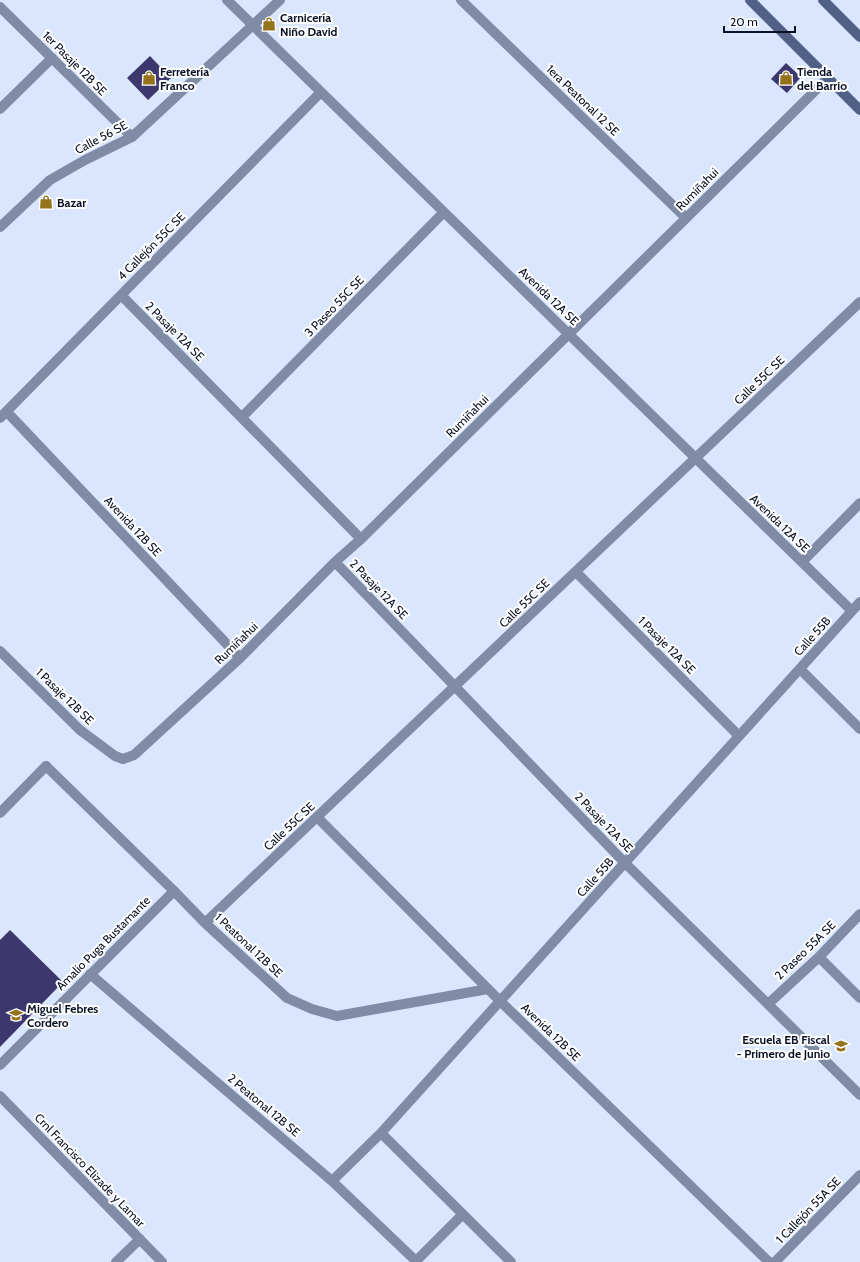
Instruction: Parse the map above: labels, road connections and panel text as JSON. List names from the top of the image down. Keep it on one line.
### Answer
{"streets":{"street":["1er Pasaje 12B SE","1era Peatonal 12 SE","Calle 56 SE","Rumiñahui","4 Callejón 55C SE","Avenida 12A SE","3 Paseo 55C SE","2 Pasaje 12A SE","Calle 55C SE","Avenida 12B SE","Calle 55B","1 Pasaje 12A SE","1 Pasaje 12B SE","Amalio Puga Bustamante","1 Peatonal 12B SE","2 Paseo 55A SE","2 Peatonal 12B SE","Crnl Francisco Elizade y Lamar","1 Callejón 55A SE"]},"crossings":[["1er Pasaje 12B SE","Calle 56 SE"],["1era Peatonal 12 SE","Rumiñahui"],["Calle 56 SE","Avenida 12A SE"],["Rumiñahui","Avenida 12A SE"],["Rumiñahui","2 Pasaje 12A SE"],["Rumiñahui","Avenida 12B SE"],["Rumiñahui","1 Pasaje 12B SE"],["4 Callejón 55C SE","Avenida 12A SE"],["4 Callejón 55C SE","2 Pasaje 12A SE"],["4 Callejón 55C SE","Avenida 12B SE"],["Avenida 12A SE","3 Paseo 55C SE"],["Avenida 12A SE","Calle 55C SE"],["Avenida 12A SE","Calle 55B"],["3 Paseo 55C SE","2 Pasaje 12A SE"],["2 Pasaje 12A SE","Calle 55C SE"],["2 Pasaje 12A SE","Calle 55B"],["2 Pasaje 12A SE","2 Paseo 55A SE"],["Calle 55C SE","Avenida 12B SE"],["Calle 55C SE","1 Pasaje 12A SE"],["Calle 55C SE","1 Peatonal 12B SE"],["Avenida 12B SE","Calle 55B"],["Avenida 12B SE","1 Peatonal 12B SE"],["Calle 55B","1 Pasaje 12A SE"],["Calle 55B","2 Peatonal 12B SE"],["Amalio Puga Bustamante","1 Peatonal 12B SE"],["Amalio Puga Bustamante","2 Peatonal 12B SE"]],"places":{"shop":["Carnicería Niño David","Ferretería Franco","Tienda del Barrio","Bazar"],"school or university":["Miguel Febres Cordero","Escuela EB Fiscal - Primero de Junio"]},"scale_bar":"20 m"}
